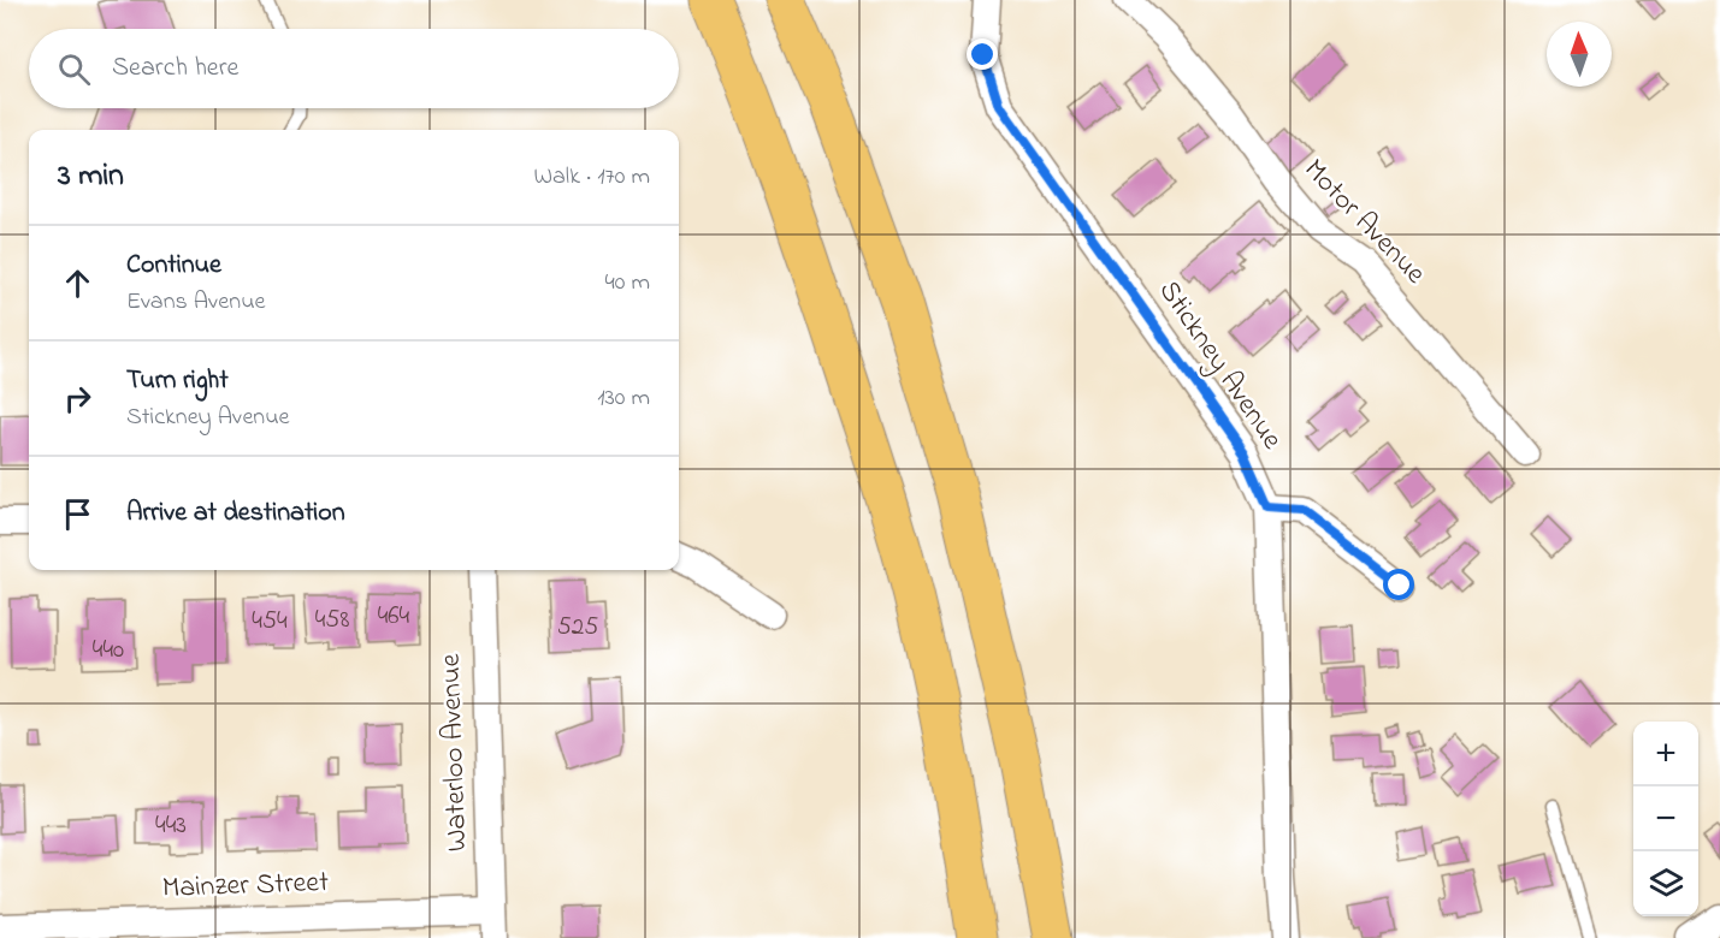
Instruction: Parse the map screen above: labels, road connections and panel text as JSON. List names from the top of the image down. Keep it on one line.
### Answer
{"streets":{"street":["Motor Avenue","Stickney Avenue","Waterloo Avenue","Mainzer Street"]},"crossings":[["Waterloo Avenue","Mainzer Street"]],"house_numbers":["464","458","454","525","440","443"],"north":"top","page":{"search":"Search here","heading":["3 min","Walk · 170 m"],"list":[["Continue","Evans Avenue","40 m"],["Turn right","Stickney Avenue","130 m"],"Arrive at destination"],"map_buttons":["+","−"]}}
